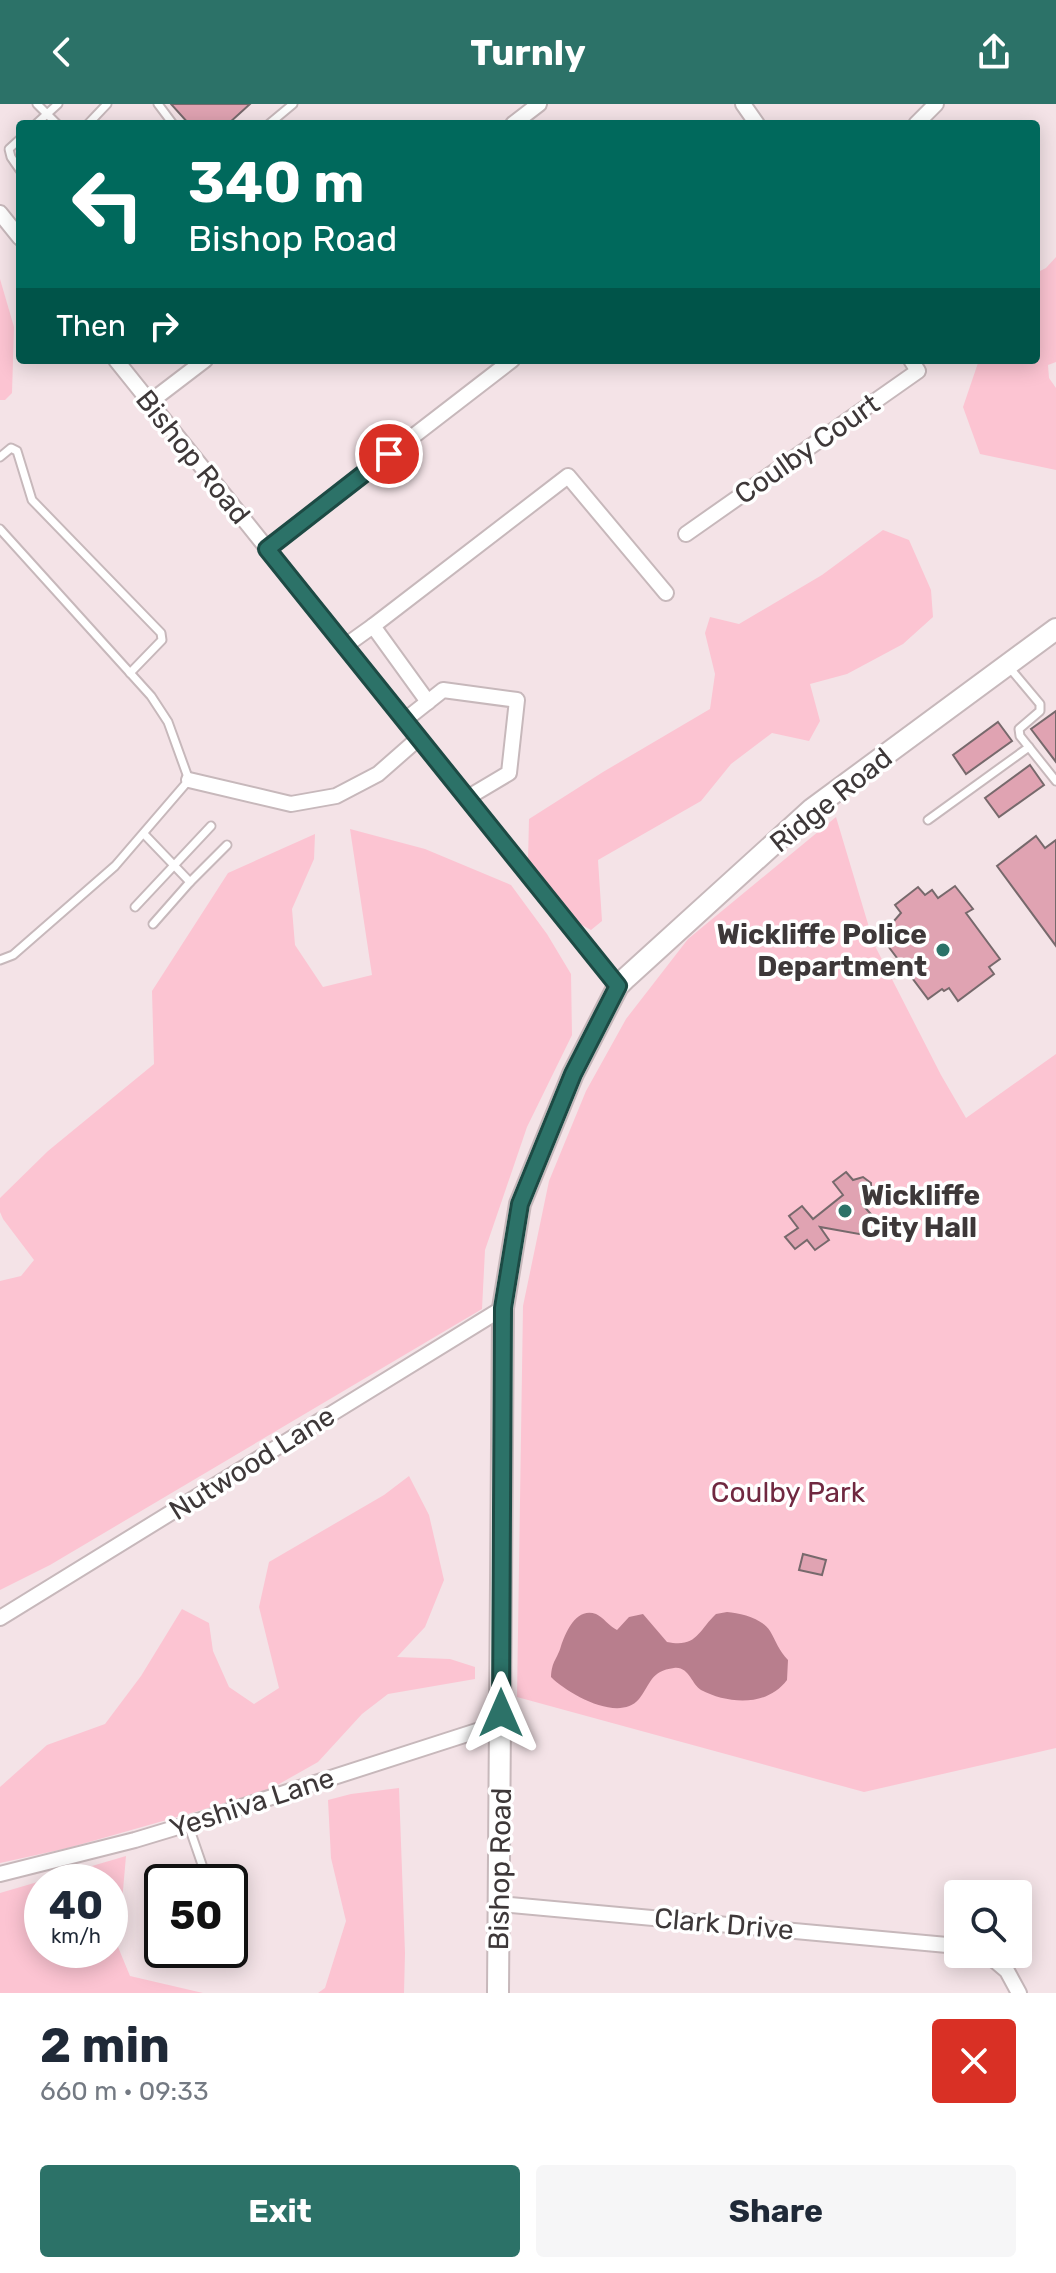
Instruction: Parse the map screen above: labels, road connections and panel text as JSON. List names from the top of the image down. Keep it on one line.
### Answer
{"streets":{"main road":["Bishop Road","Ridge Road"],"street":["Coulby Court","Nutwood Lane","Yeshiva Lane","Clark Drive"]},"crossings":[["Bishop Road","Ridge Road"],["Bishop Road","Nutwood Lane"],["Bishop Road","Yeshiva Lane"],["Bishop Road","Clark Drive"]],"parks":["Coulby Park"],"places":["Wickliffe Police Department","Wickliffe City Hall"],"page":{"header":"Turnly","turn":["340 m","Bishop Road"],"then":"Then","speed":"40 km/h","limit":"50","heading":["2 min","660 m · 09:33"],"buttons":["Exit","Share"]}}
